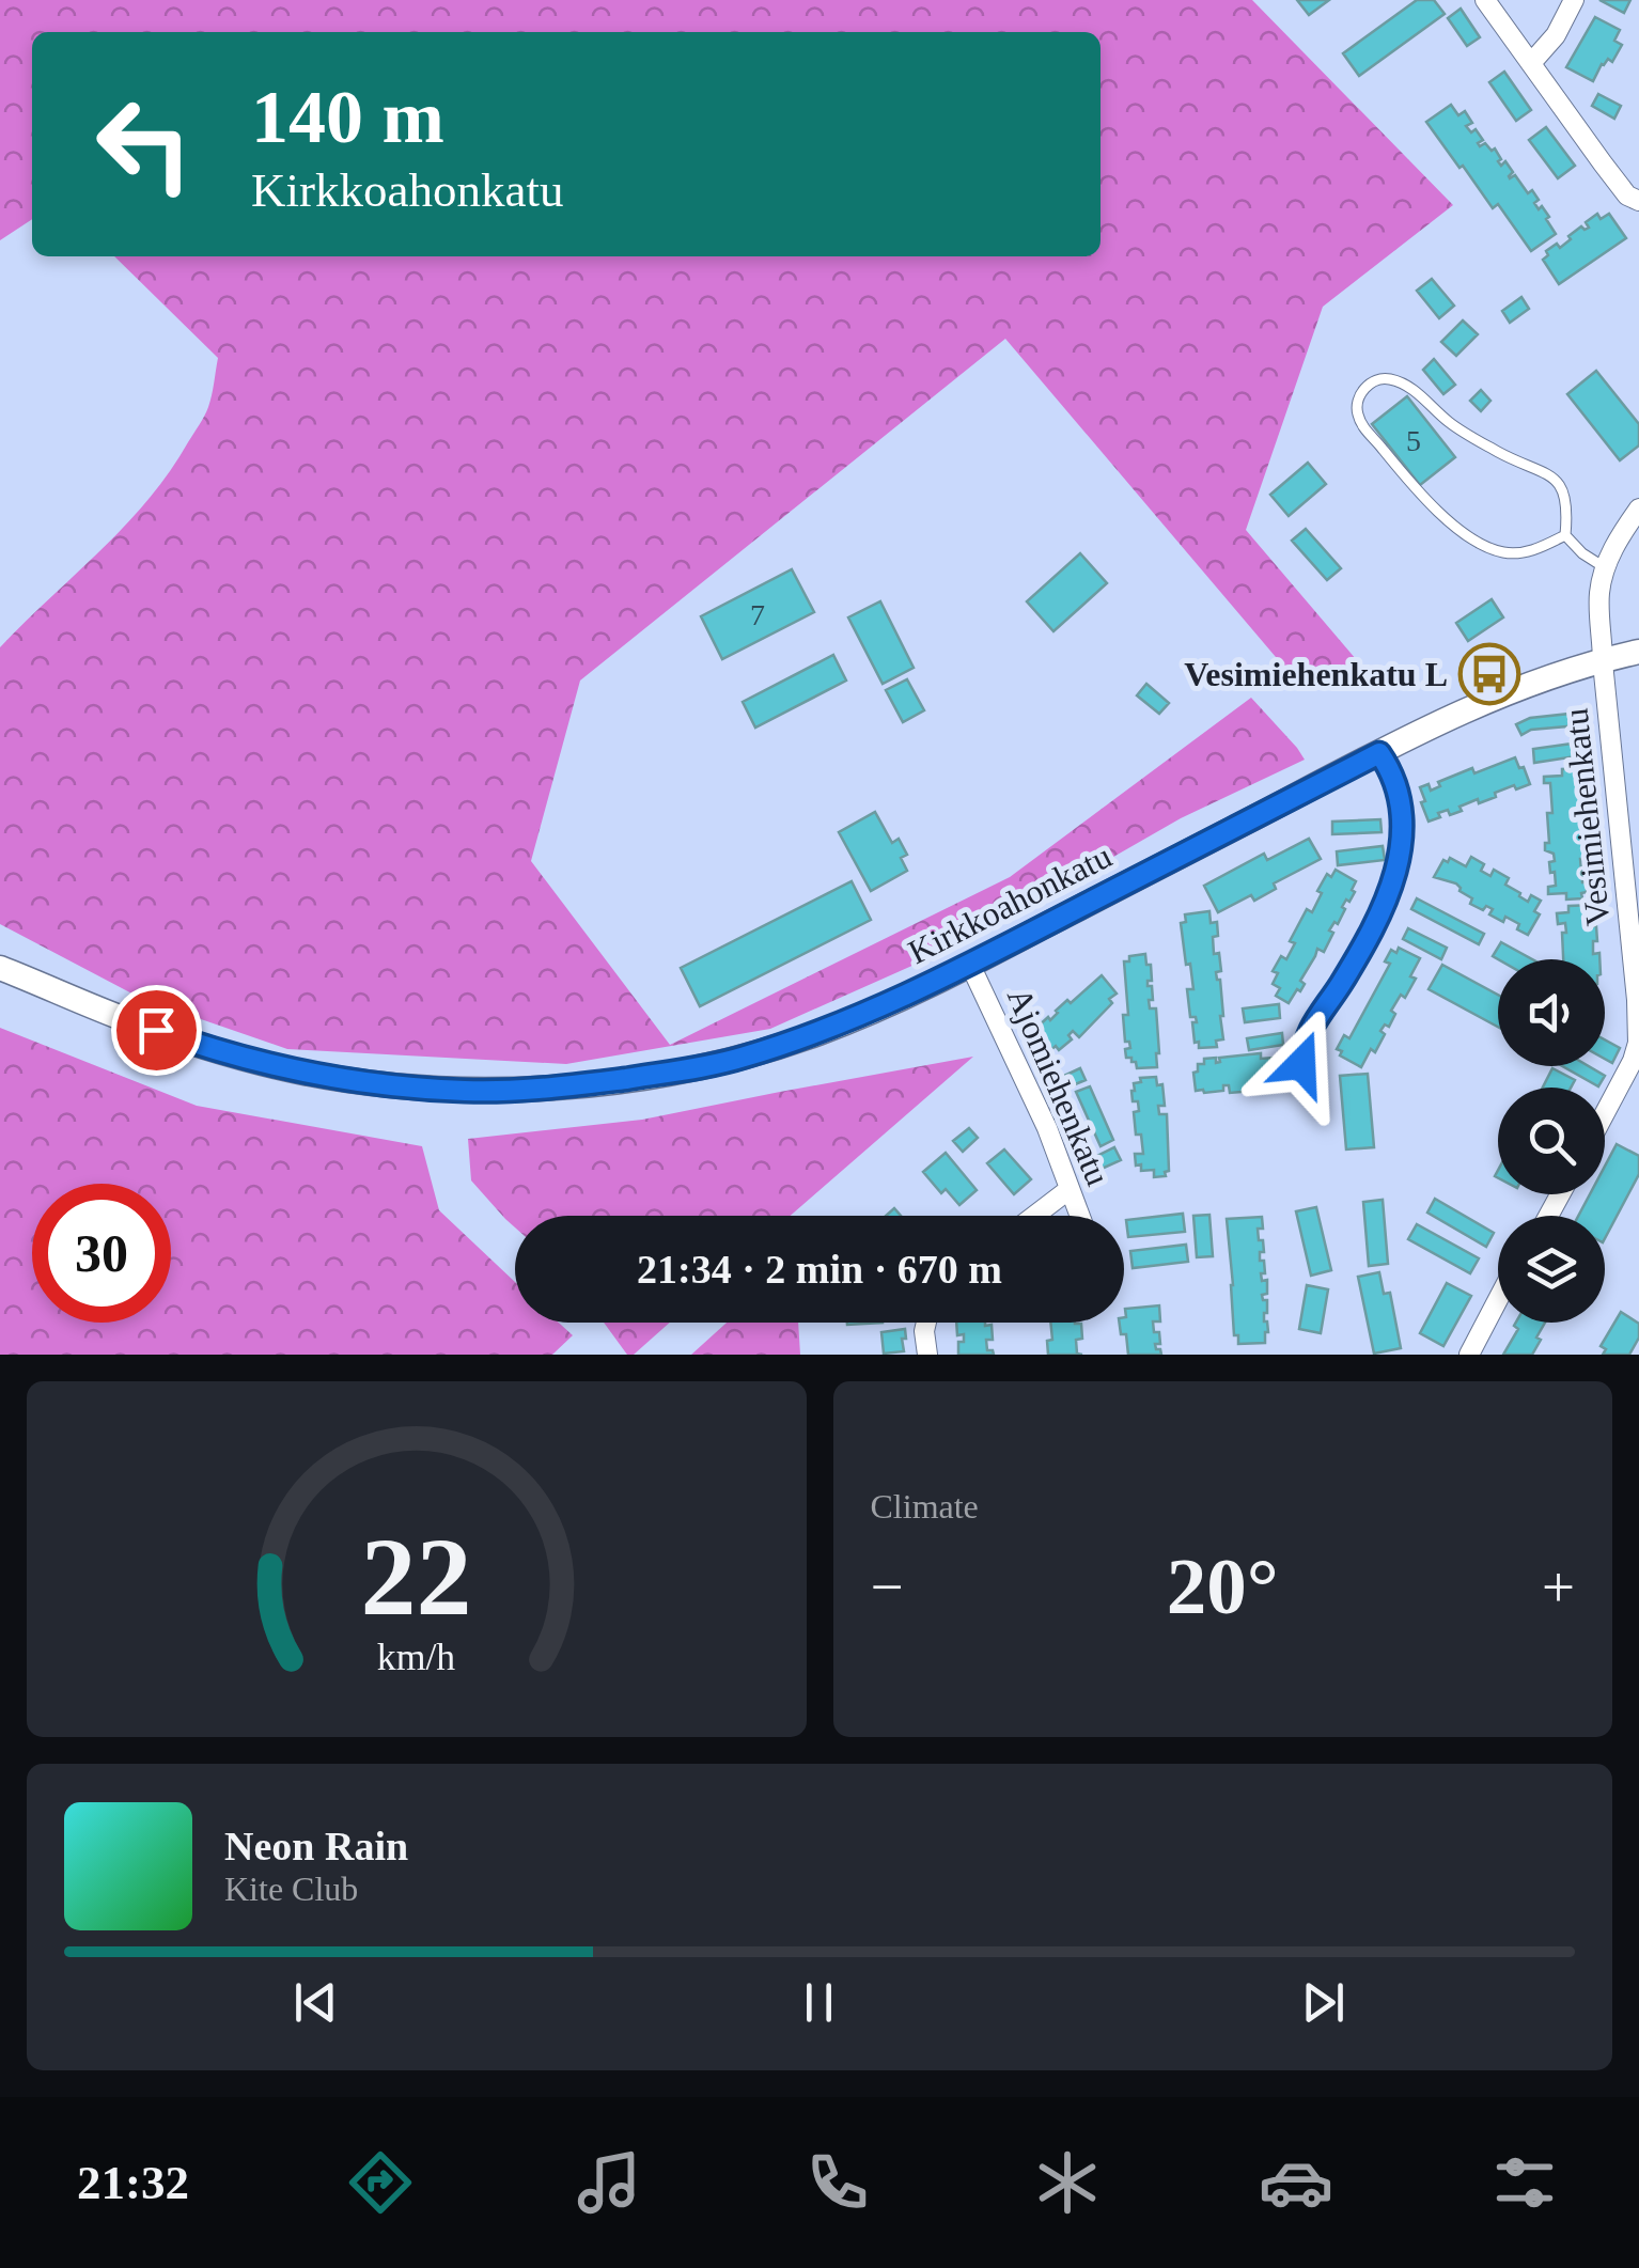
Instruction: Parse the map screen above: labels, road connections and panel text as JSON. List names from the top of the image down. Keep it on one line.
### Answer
{"streets":{"street":["Vesimiehenkatu","Kirkkoahonkatu","Ajomiehenkatu"]},"crossings":[["Vesimiehenkatu","Kirkkoahonkatu"],["Kirkkoahonkatu","Ajomiehenkatu"]],"places":{"bus stop":["Vesimiehenkatu L"]},"house_numbers":["5","7"],"page":{"turn":["140 m","Kirkkoahonkatu"],"limit":"30","trip":"21:34 · 2 min · 670 m","tile":"Climate","heat":["−","20°","+"],"song":["Neon Rain","Kite Club"],"tabs":"21:32","gauge":["22","km/h"]}}
